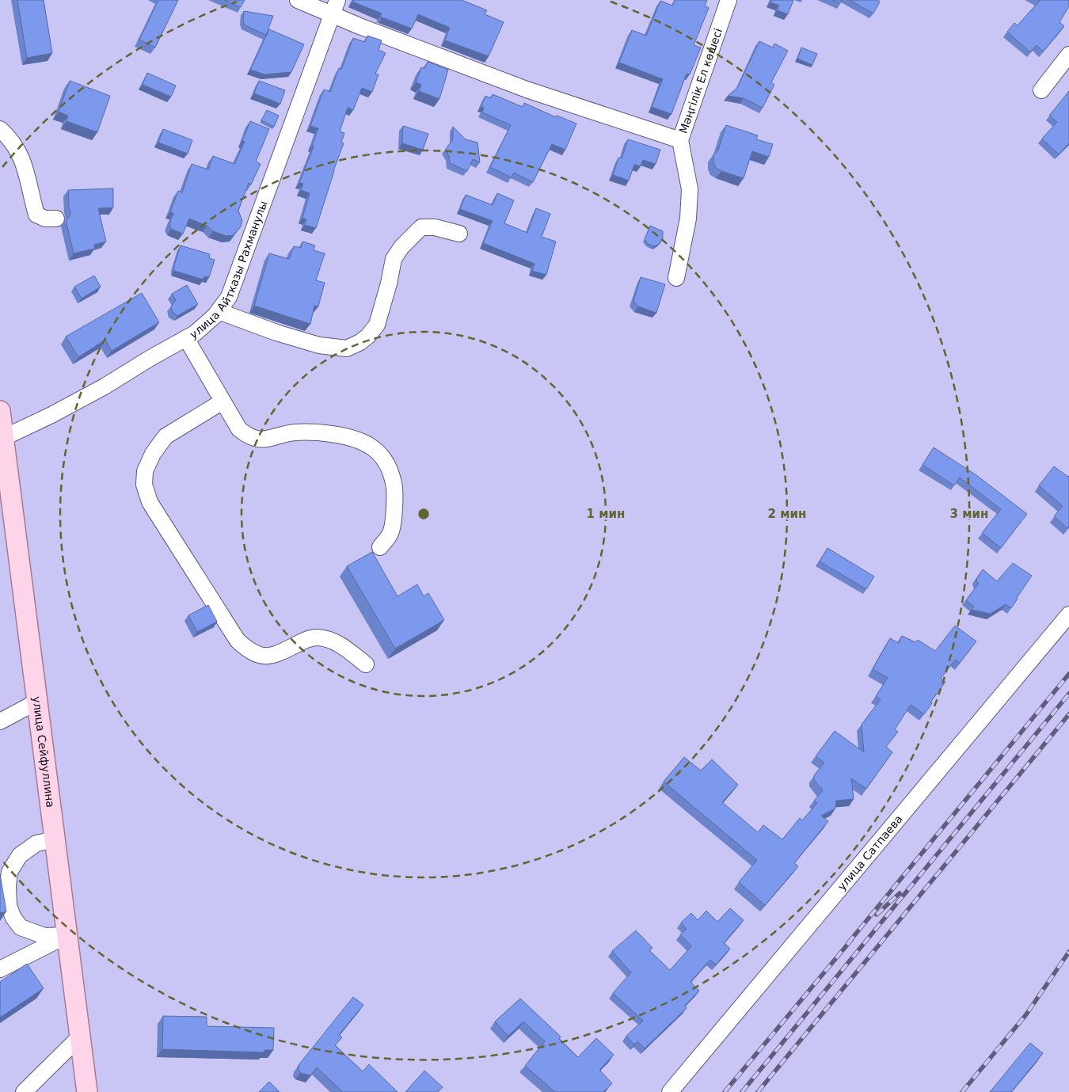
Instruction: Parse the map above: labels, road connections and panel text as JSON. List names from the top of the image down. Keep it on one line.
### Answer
{"streets":{"main road":["улица Сейфуллина"],"street":["Мәңгілік Ел көшесі","улица Айтказы Рахманулы","улица Сатпаева"]},"crossings":[["улица Айтказы Рахманулы","улица Сейфуллина"]],"rings":["1 мин","2 мин","3 мин"]}
